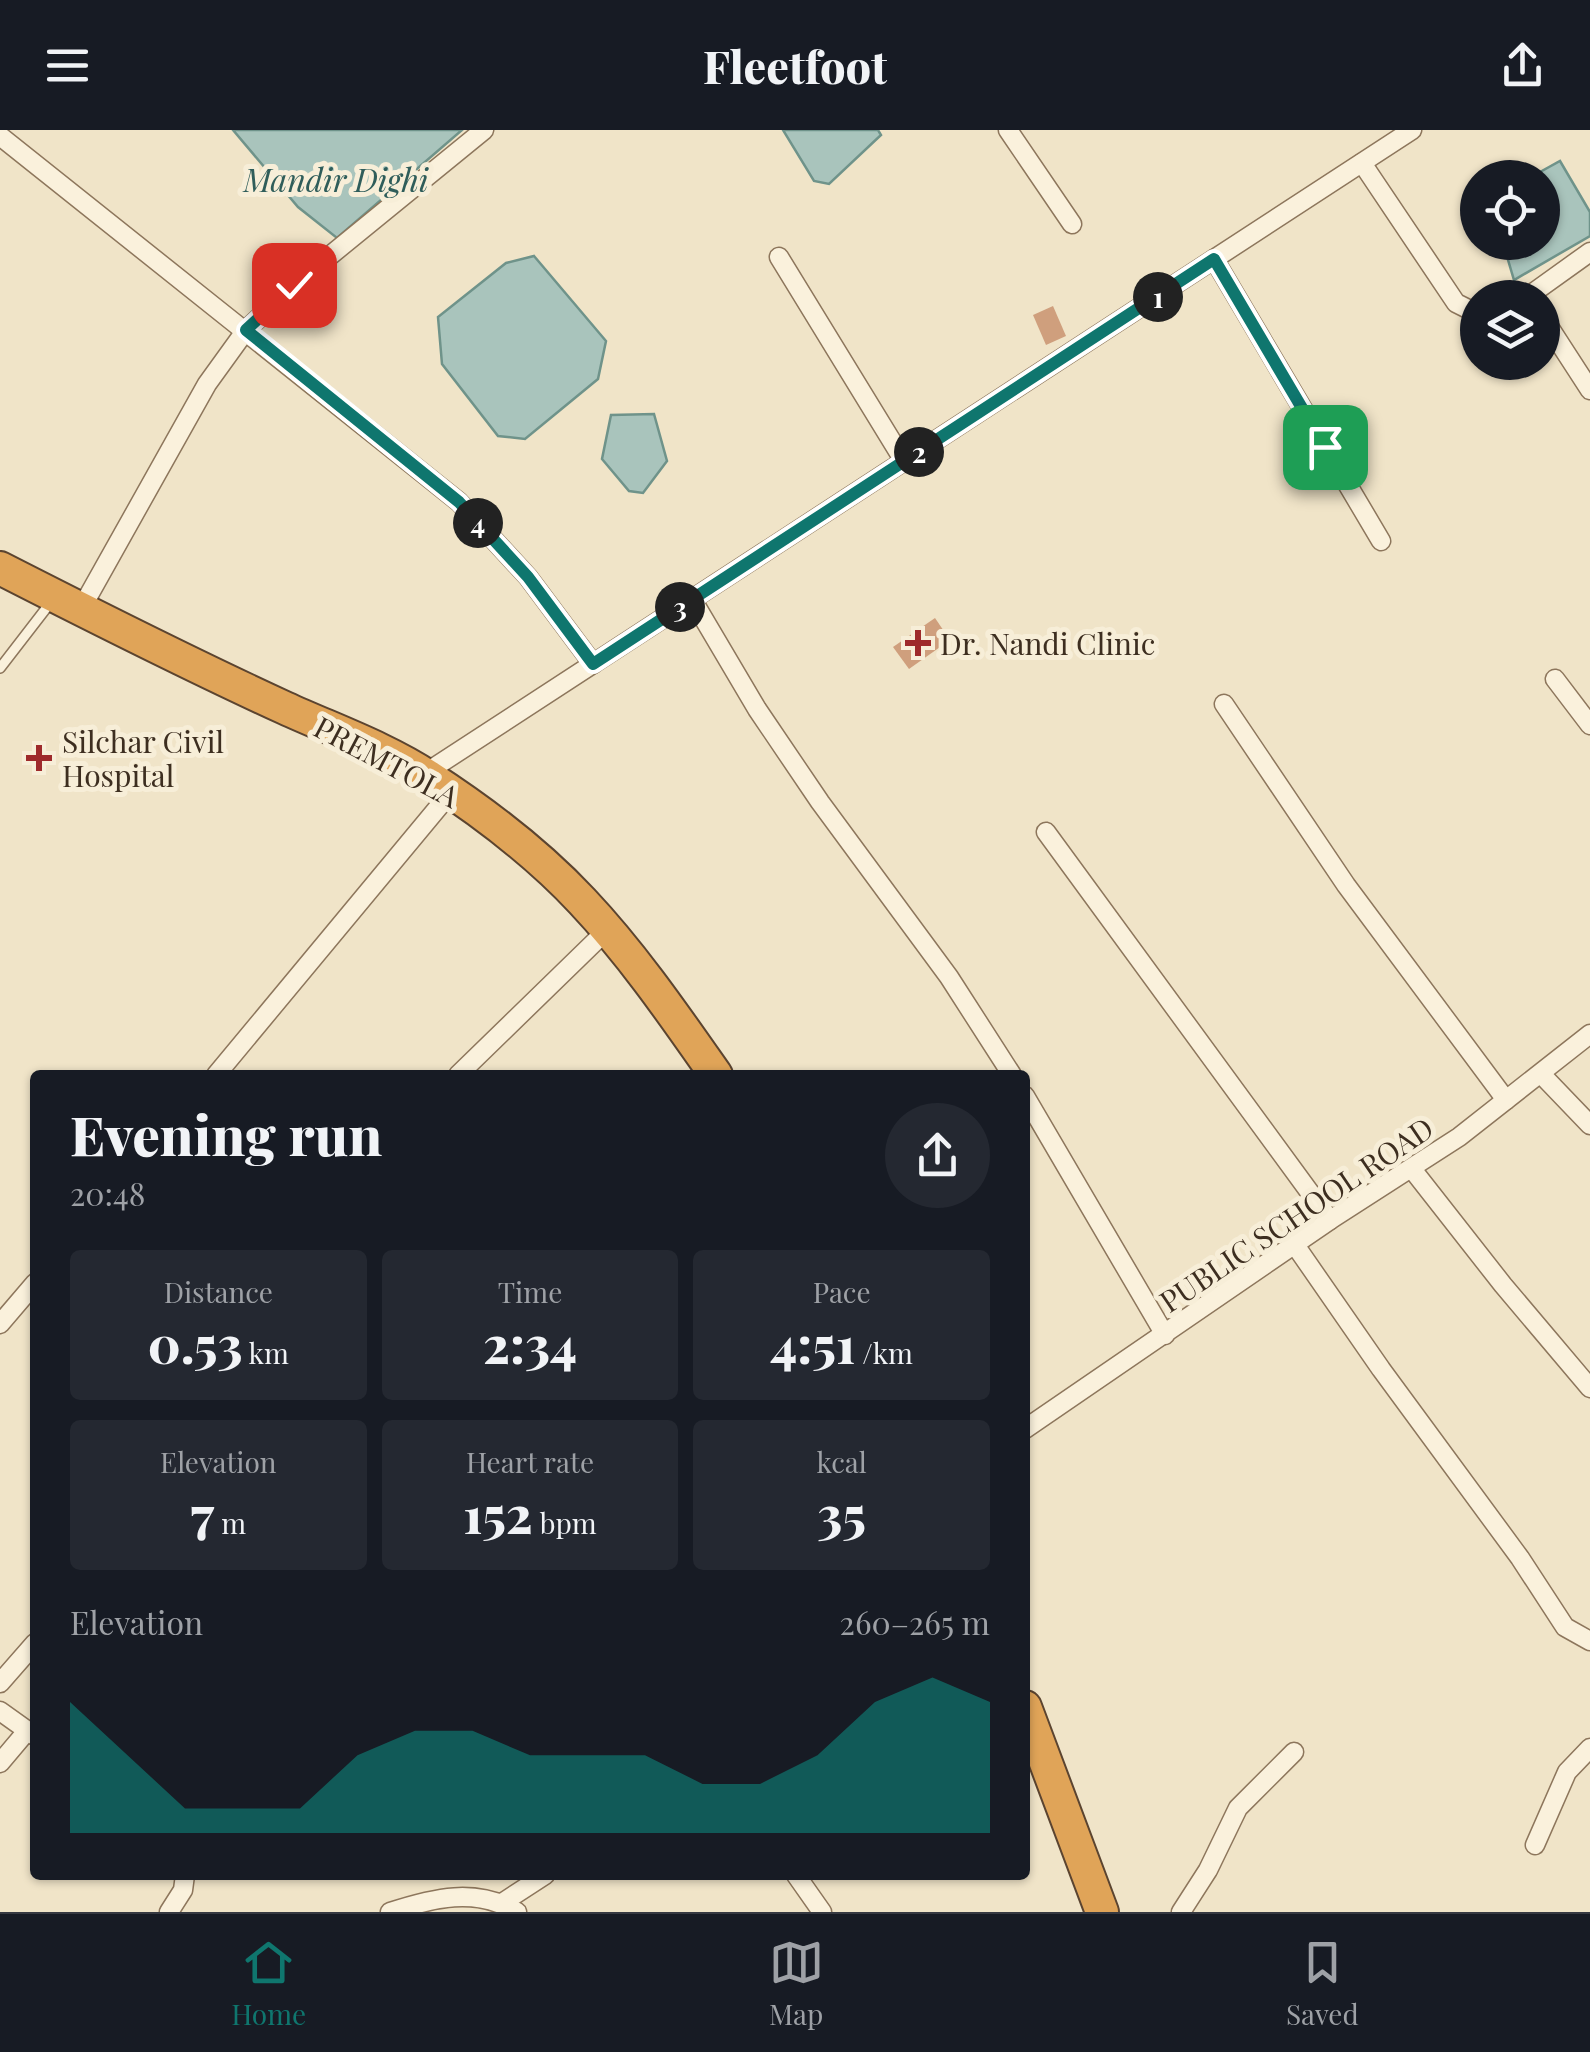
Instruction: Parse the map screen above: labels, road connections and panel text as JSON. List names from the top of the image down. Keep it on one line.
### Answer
{"streets":{"highway":["PREMTOLA"],"street":["PUBLIC SCHOOL ROAD"]},"water":["Mandir Dighi"],"places":{"health":["Dr. Nandi Clinic","Silchar Civil Hospital"]},"page":{"header":"Fleetfoot","pins":["1","2","4","3"],"heading":["Evening run","20:48"],"stats":[["Distance","0.53 km"],["Time","2:34"],["Pace","4:51 /km"],["Elevation","7 m"],["Heart rate","152 bpm"],["kcal","35"]],"chart":["Elevation","260–265 m"],"tabs":["Home","Map","Saved"]}}
